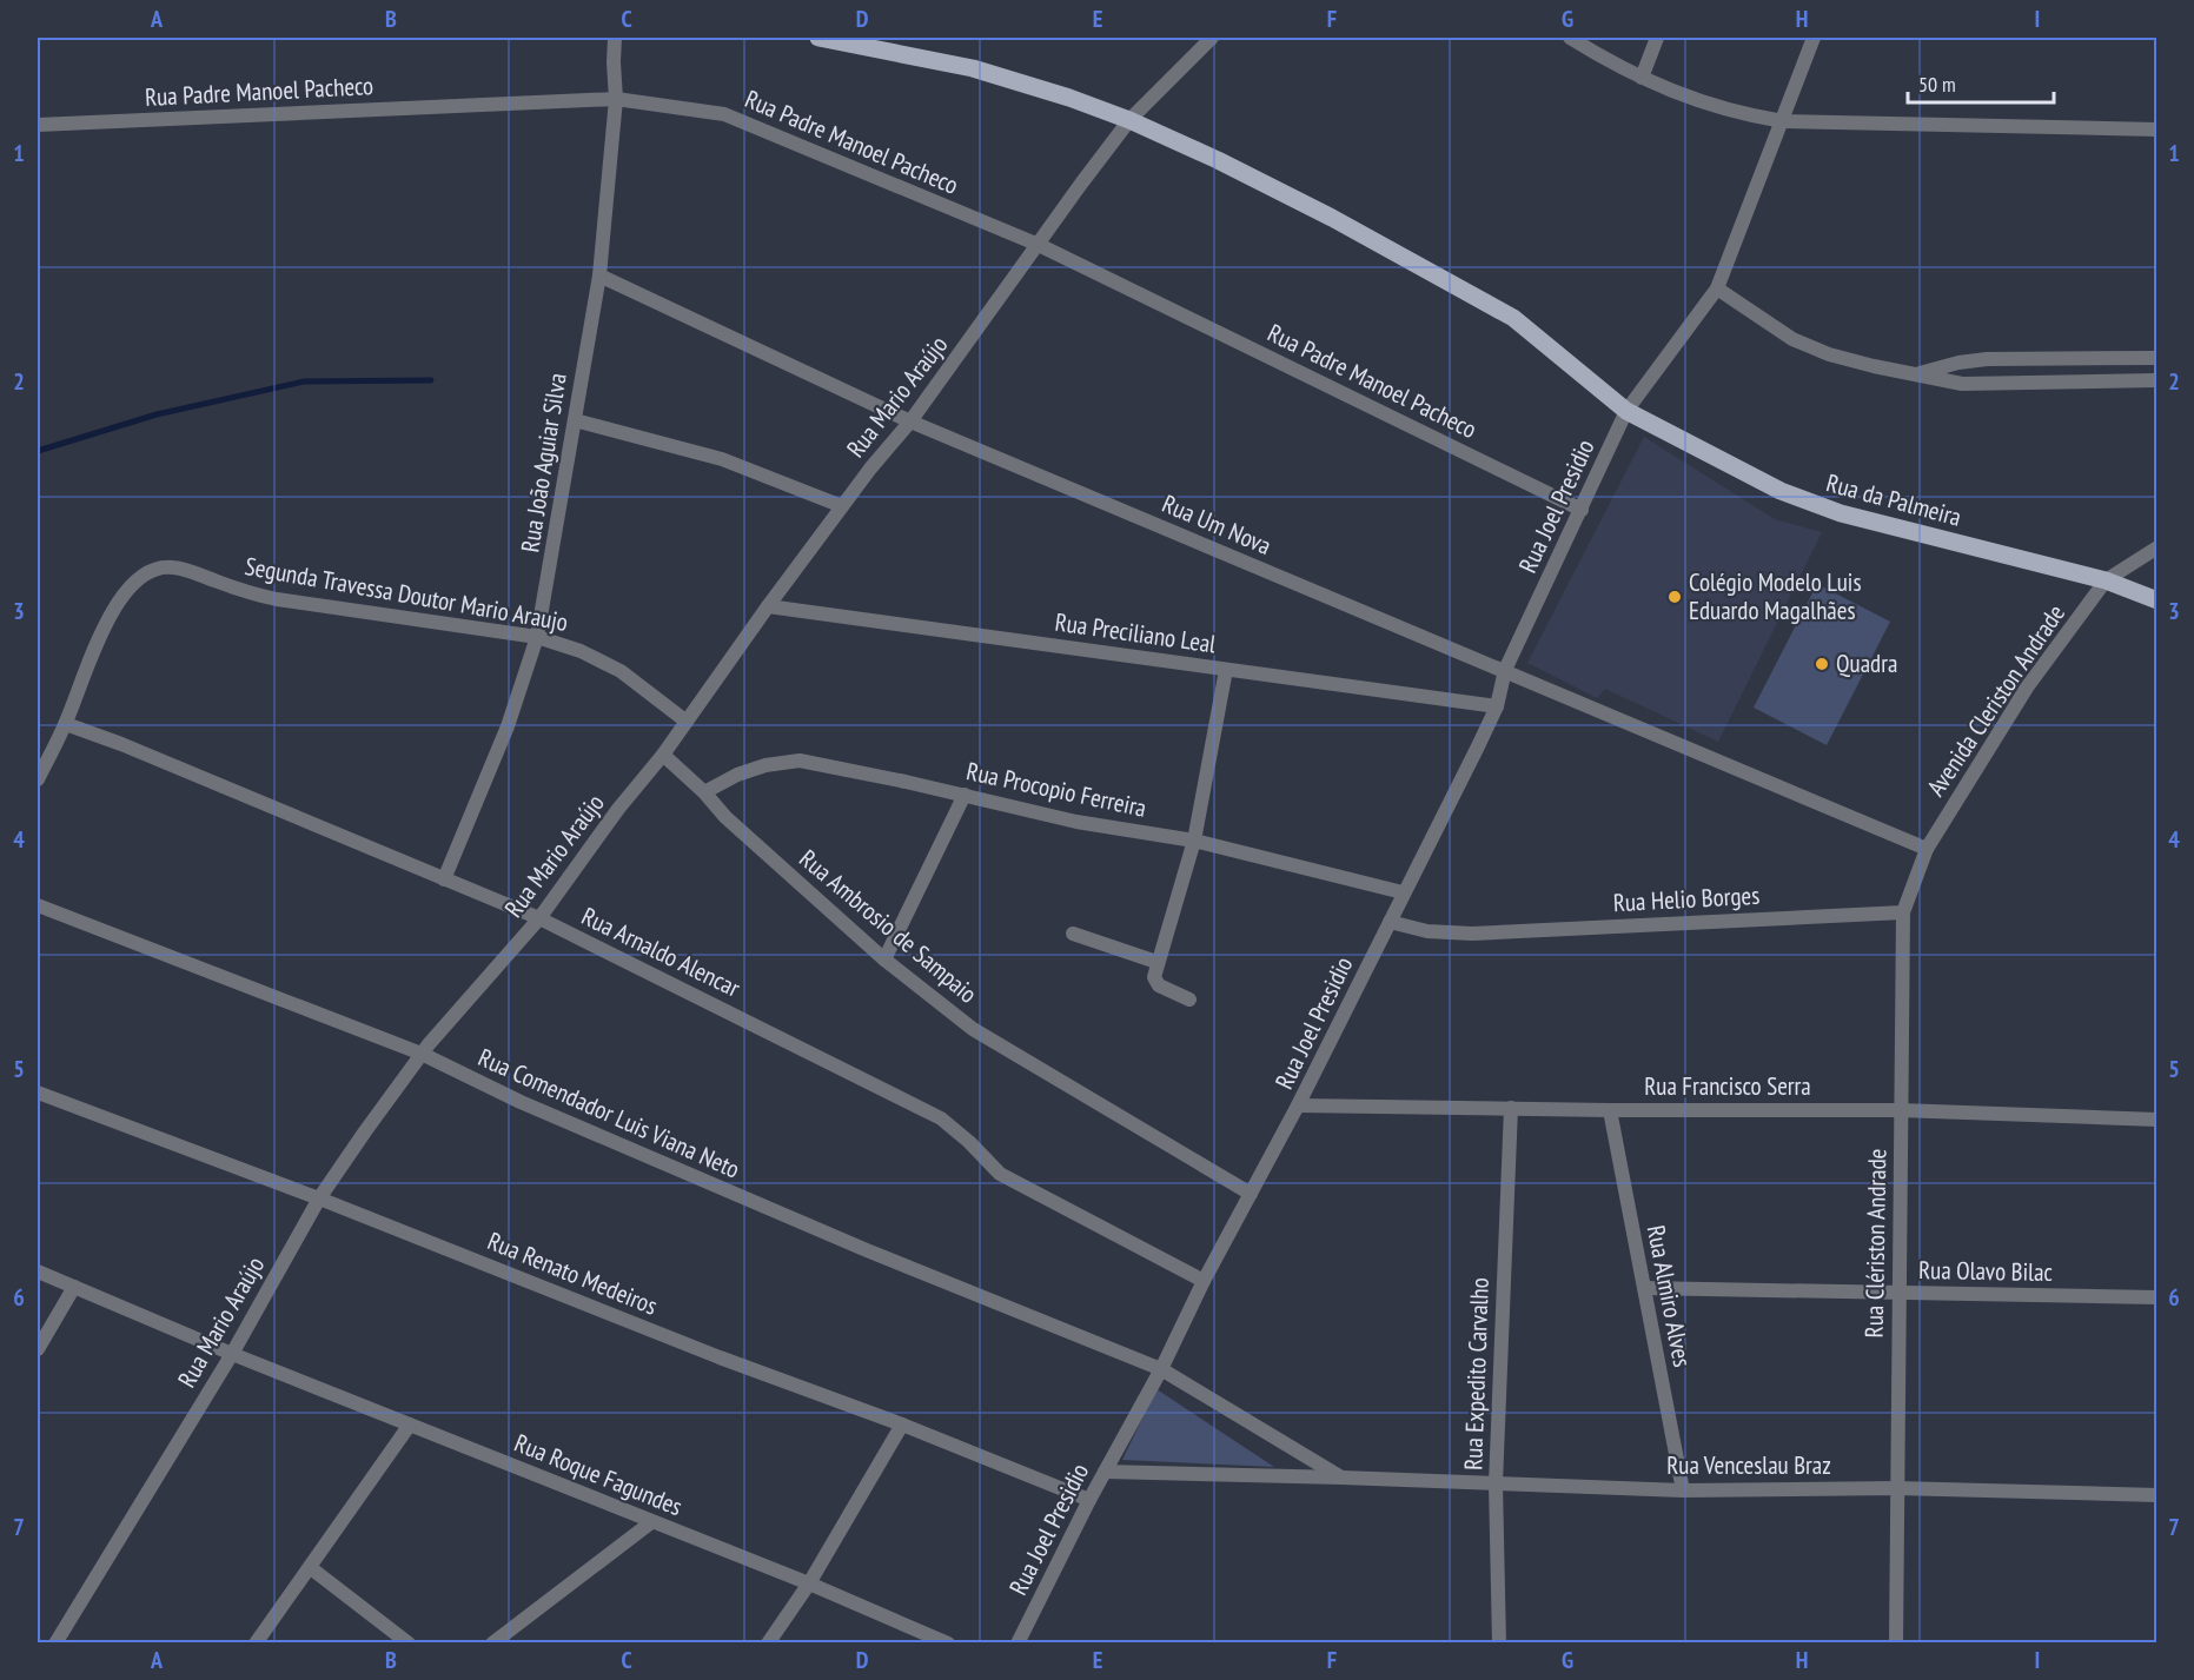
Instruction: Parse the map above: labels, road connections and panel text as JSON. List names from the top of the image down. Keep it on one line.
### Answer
{"streets":{"main road":["Rua da Palmeira"],"street":["Rua Padre Manoel Pacheco","Rua Mario Araújo","Rua João Aguiar Silva","Rua Joel Presidio","Rua Um Nova","Segunda Travessa Doutor Mario Araujo","Rua Preciliano Leal","Avenida Cleriston Andrade","Rua Procopio Ferreira","Rua Helio Borges","Rua Ambrosio de Sampaio","Rua Arnaldo Alencar","Rua Francisco Serra","Rua Comendador Luis Viana Neto","Rua Clériston Andrade","Rua Olavo Bilac","Rua Renato Medeiros","Rua Almiro Alves","Rua Expedito Carvalho","Rua Venceslau Braz","Rua Roque Fagundes"]},"crossings":[["Rua Padre Manoel Pacheco","Rua Mario Araújo"],["Rua Padre Manoel Pacheco","Rua João Aguiar Silva"],["Rua Padre Manoel Pacheco","Rua Joel Presidio"],["Rua Mario Araújo","Rua da Palmeira"],["Rua Mario Araújo","Rua Um Nova"],["Rua Mario Araújo","Segunda Travessa Doutor Mario Araujo"],["Rua Mario Araújo","Rua Preciliano Leal"],["Rua Mario Araújo","Rua Ambrosio de Sampaio"],["Rua Mario Araújo","Rua Arnaldo Alencar"],["Rua Mario Araújo","Rua Comendador Luis Viana Neto"],["Rua Mario Araújo","Rua Renato Medeiros"],["Rua Mario Araújo","Rua Roque Fagundes"],["Rua João Aguiar Silva","Rua Um Nova"],["Rua João Aguiar Silva","Segunda Travessa Doutor Mario Araujo"],["Rua João Aguiar Silva","Rua Arnaldo Alencar"],["Rua da Palmeira","Rua Joel Presidio"],["Rua da Palmeira","Avenida Cleriston Andrade"],["Rua Joel Presidio","Rua Um Nova"],["Rua Joel Presidio","Rua Preciliano Leal"],["Rua Joel Presidio","Rua Procopio Ferreira"],["Rua Joel Presidio","Rua Helio Borges"],["Rua Joel Presidio","Rua Ambrosio de Sampaio"],["Rua Joel Presidio","Rua Arnaldo Alencar"],["Rua Joel Presidio","Rua Francisco Serra"],["Rua Joel Presidio","Rua Comendador Luis Viana Neto"],["Rua Joel Presidio","Rua Renato Medeiros"],["Rua Joel Presidio","Rua Venceslau Braz"],["Rua Um Nova","Avenida Cleriston Andrade"],["Rua Um Nova","Rua Clériston Andrade"],["Segunda Travessa Doutor Mario Araujo","Rua Arnaldo Alencar"],["Avenida Cleriston Andrade","Rua Clériston Andrade"],["Rua Procopio Ferreira","Rua Ambrosio de Sampaio"],["Rua Helio Borges","Rua Clériston Andrade"],["Rua Francisco Serra","Rua Clériston Andrade"],["Rua Francisco Serra","Rua Almiro Alves"],["Rua Francisco Serra","Rua Expedito Carvalho"],["Rua Comendador Luis Viana Neto","Rua Venceslau Braz"],["Rua Clériston Andrade","Rua Olavo Bilac"],["Rua Clériston Andrade","Rua Venceslau Braz"],["Rua Olavo Bilac","Rua Almiro Alves"],["Rua Almiro Alves","Rua Venceslau Braz"],["Rua Expedito Carvalho","Rua Venceslau Braz"]],"places":["Colégio Modelo Luis Eduardo Magalhães","Quadra"],"scale_bar":"50 m","grid":{"columns":["A","B","C","D","E","F","G","H","I"],"rows":["1","2","3","4","5","6","7"]}}
